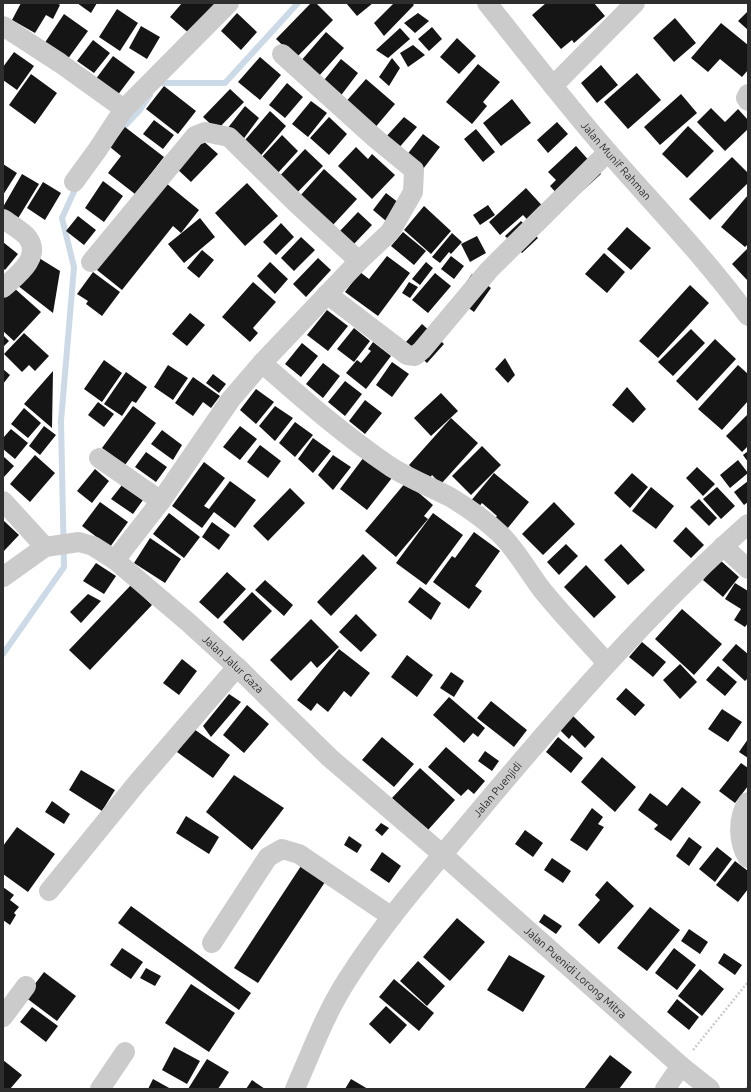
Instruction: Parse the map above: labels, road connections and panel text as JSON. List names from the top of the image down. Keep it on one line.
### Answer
{"streets":{"street":["Jalan Munif Rahman","Jalan Jalur Gaza","Jalan Puenjidi","Jalan Puenidi Lorong Mitra"]},"crossings":[["Jalan Jalur Gaza","Jalan Puenjidi"],["Jalan Jalur Gaza","Jalan Puenidi Lorong Mitra"],["Jalan Puenjidi","Jalan Puenidi Lorong Mitra"]]}
